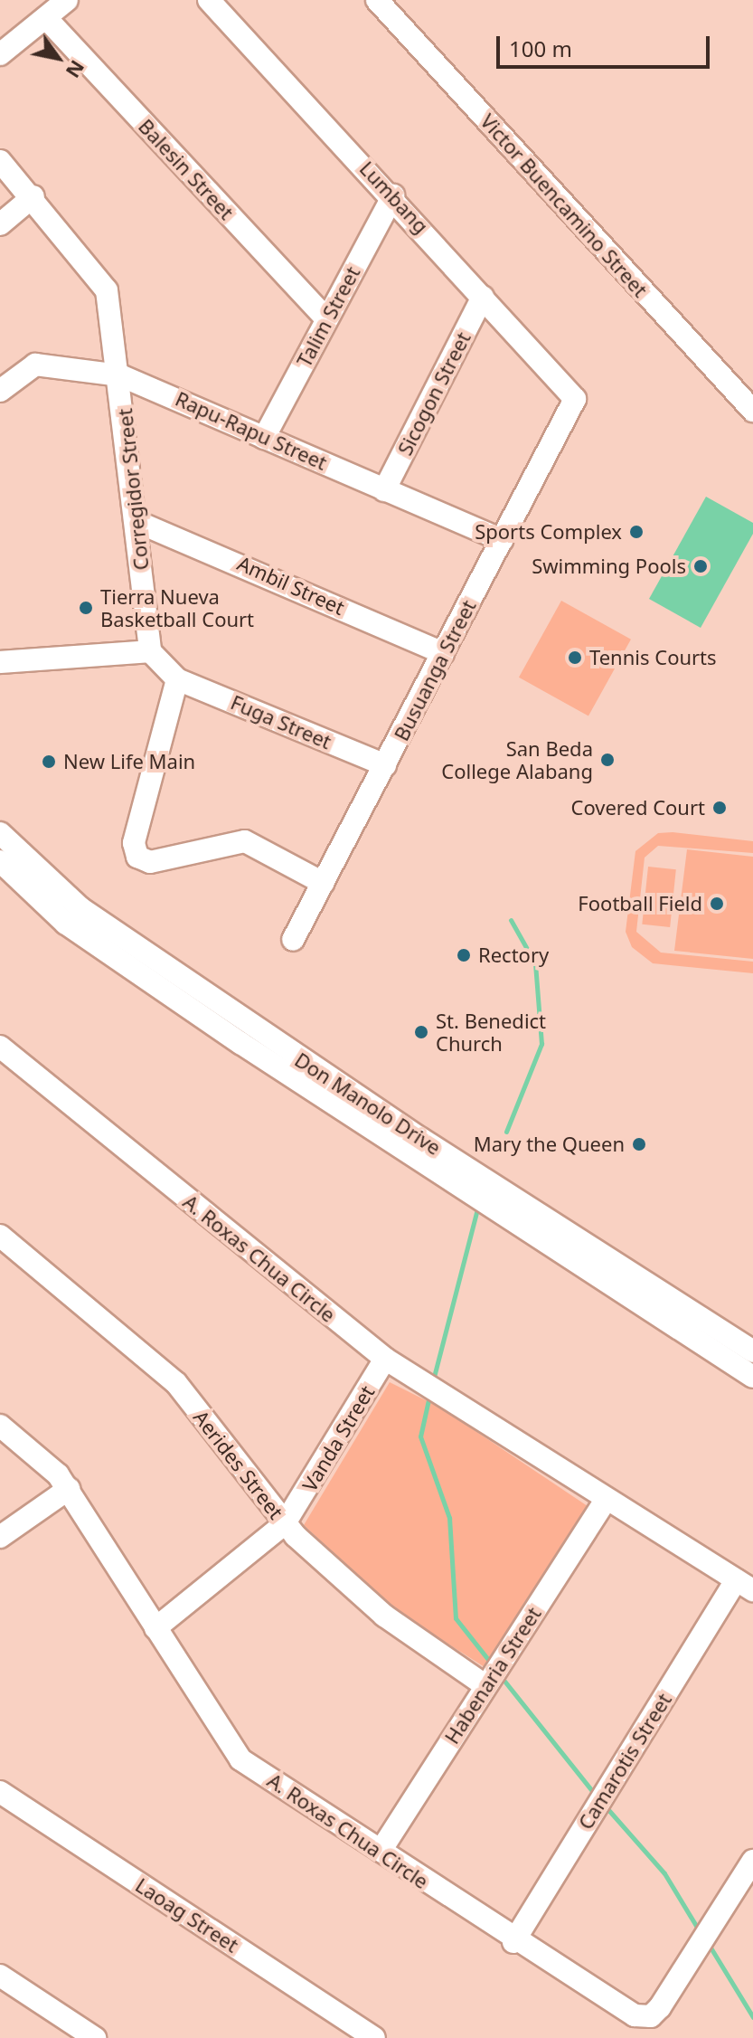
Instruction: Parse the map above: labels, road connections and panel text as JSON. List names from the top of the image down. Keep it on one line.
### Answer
{"streets":{"street":["Balesin Street","Lumbang","Victor Buencamino Street","Talim Street","Sicogon Street","Rapu-Rapu Street","Corregidor Street","Ambil Street","Busuanga Street","Fuga Street","Don Manolo Drive","A. Roxas Chua Circle","Vanda Street","Aerides Street","Habenaria Street","Camarotis Street","Laoag Street"]},"crossings":[["Balesin Street","Talim Street"],["Lumbang","Talim Street"],["Lumbang","Sicogon Street"],["Lumbang","Busuanga Street"],["Talim Street","Rapu-Rapu Street"],["Sicogon Street","Rapu-Rapu Street"],["Rapu-Rapu Street","Corregidor Street"],["Rapu-Rapu Street","Busuanga Street"],["Corregidor Street","Ambil Street"],["Ambil Street","Busuanga Street"],["Busuanga Street","Fuga Street"],["A. Roxas Chua Circle","Vanda Street"],["A. Roxas Chua Circle","Habenaria Street"],["A. Roxas Chua Circle","Camarotis Street"],["Vanda Street","Aerides Street"],["Aerides Street","Habenaria Street"]],"places":["Sports Complex","Swimming Pools","Tierra Nueva Basketball Court","Tennis Courts","San Beda College Alabang","New Life Main","Covered Court","Football Field","Rectory","St. Benedict Church","Mary the Queen"],"scale_bar":"100 m","north":"bottom right"}
